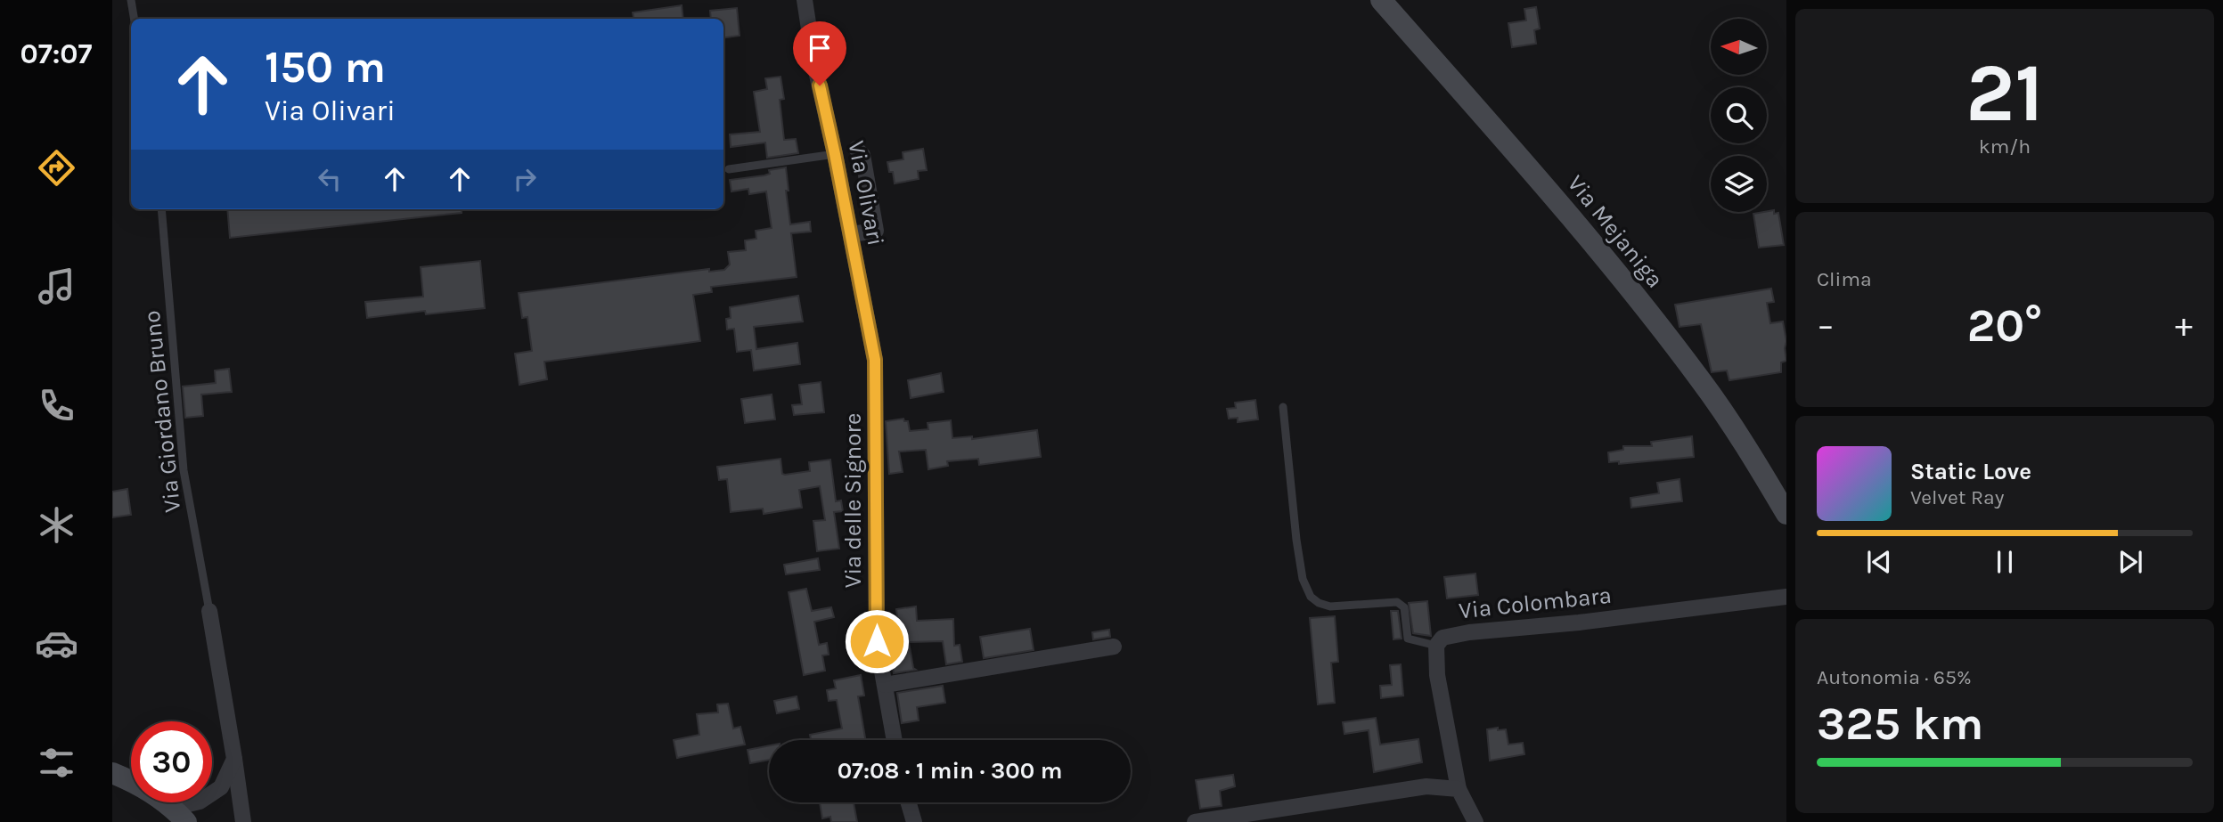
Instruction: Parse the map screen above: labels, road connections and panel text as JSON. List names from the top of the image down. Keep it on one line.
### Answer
{"streets":{"main road":["Via Mejaniga"],"street":["Via Olivari","Via delle Signore","Via Colombara"],"lane":["Via Giordano Bruno"]},"crossings":[["Via Olivari","Via delle Signore"]],"north":"left","page":{"tabs":"07:07","tile":[["21","km/h"],"Clima",["Autonomia · 65%","325 km"]],"turn":["150 m","Via Olivari"],"heat":["−","20°","+"],"song":["Static Love","Velvet Ray"],"limit":"30","trip":"07:08 · 1 min · 300 m"}}
